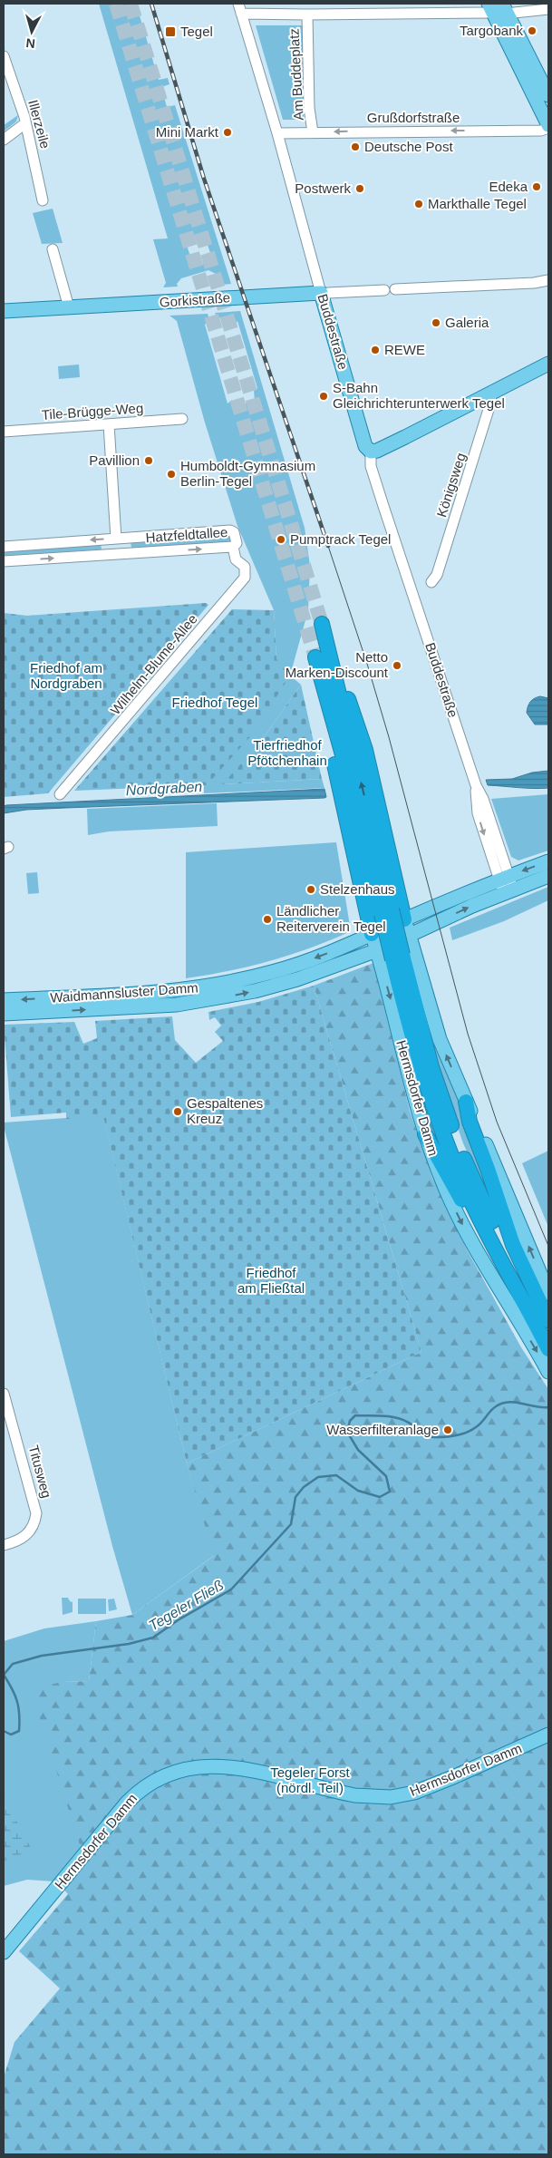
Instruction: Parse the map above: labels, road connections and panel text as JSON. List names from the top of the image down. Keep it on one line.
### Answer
{"streets":{"main road":["Gorkistraße","Buddestraße","Waidmannsluster Damm","Hermsdorfer Damm"],"street":["Am Buddeplatz","Grußdorfstraße","Illerzeile","Tile-Brügge-Weg","Königsweg","Hatzfeldtallee","Wilhelm-Blume-Allee","Titusweg"]},"crossings":[["Am Buddeplatz","Grußdorfstraße"],["Grußdorfstraße","Buddestraße"],["Gorkistraße","Buddestraße"],["Buddestraße","Waidmannsluster Damm"],["Hatzfeldtallee","Wilhelm-Blume-Allee"],["Waidmannsluster Damm","Hermsdorfer Damm"]],"one_way":["Grußdorfstraße"],"water":["Nordgraben","Tegeler Fließ"],"parks":["Friedhof am Nordgraben","Friedhof Tegel","Tierfriedhof Pfötchenhain","Friedhof am Fließtal","Tegeler Forst (nördl. Teil)"],"places":{"other":["Targobank","Mini Markt","Deutsche Post","Edeka","Postwerk","Markthalle Tegel","Galeria","REWE","S-Bahn Gleichrichterunterwerk Tegel","Pavillion","Humboldt-Gymnasium Berlin-Tegel","Pumptrack Tegel","Netto Marken-Discount","Stelzenhaus","Ländlicher Reiterverein Tegel","Gespaltenes Kreuz","Wasserfilteranlage"],"transit":["Tegel"]},"north":"bottom"}
